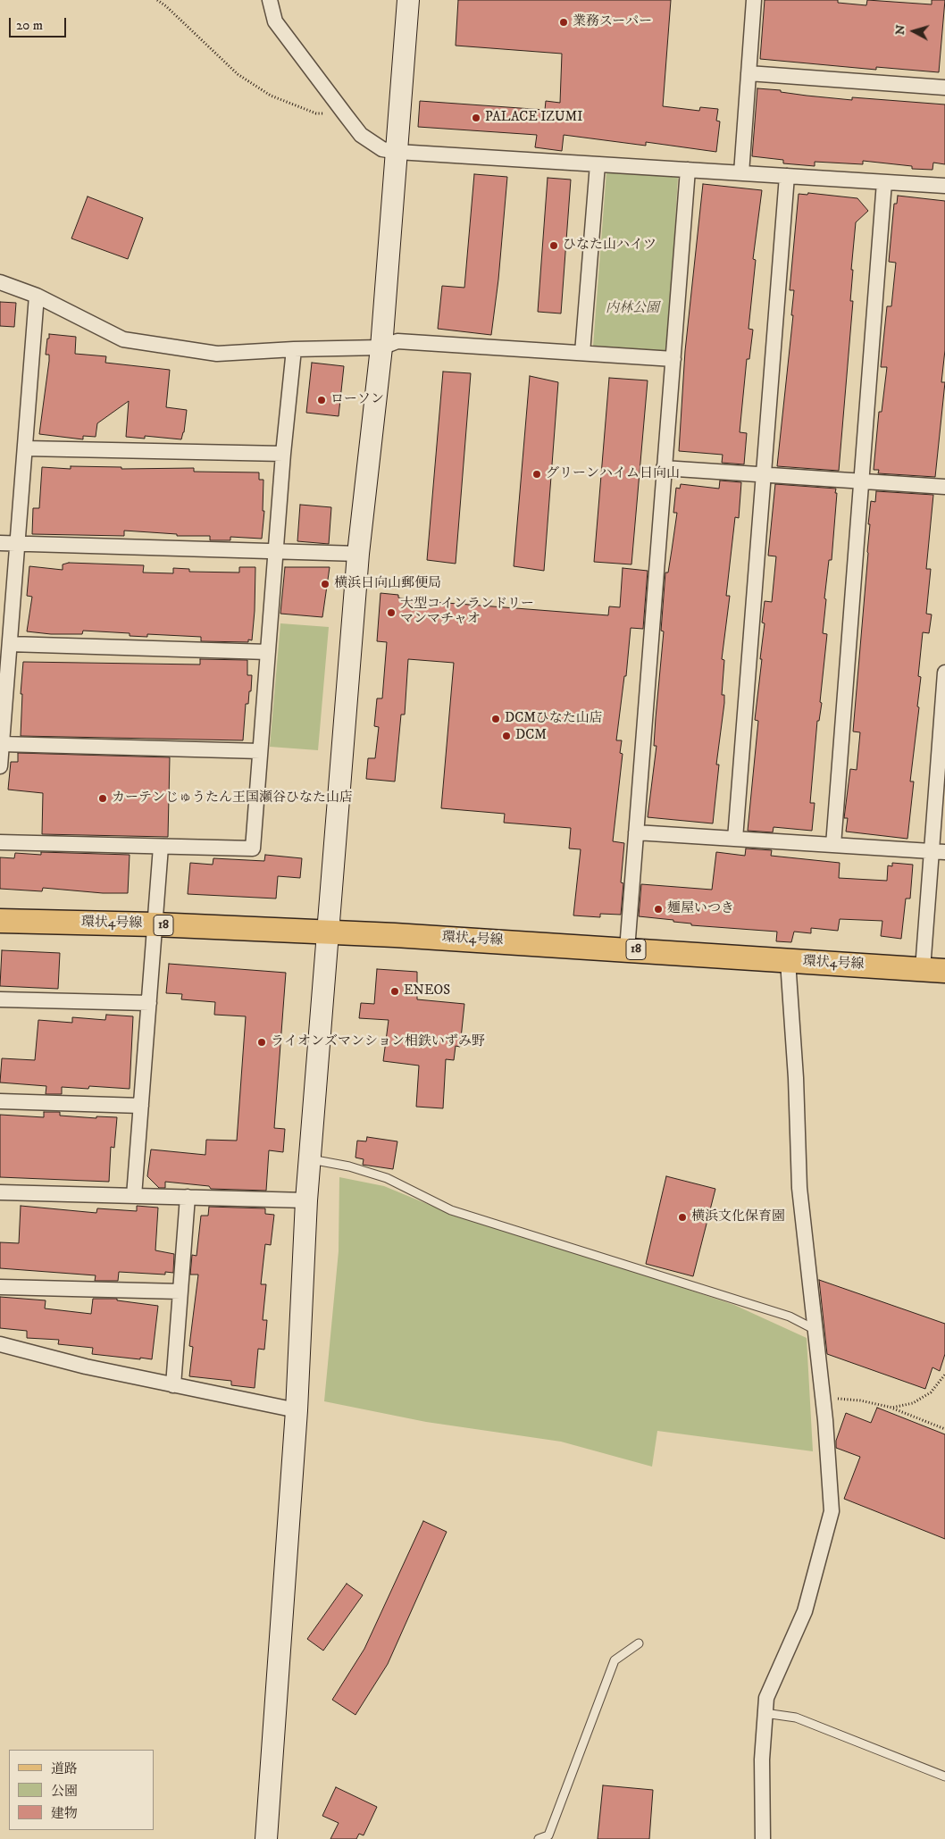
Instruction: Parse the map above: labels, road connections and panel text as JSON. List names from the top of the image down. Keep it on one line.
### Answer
{"streets":{"main road":["環状4号線","18"]},"parks":["内林公園"],"places":["業務スーパー","PALACE IZUMI","ひなた山ハイツ","ローソン","グリーンハイム日向山","横浜日向山郵便局","大型コインランドリー マンマチャオ","DCMひなた山店","DCM","カーテンじゅうたん王国瀬谷ひなた山店","麺屋いつき","ENEOS","ライオンズマンション相鉄いずみ野","横浜文化保育園"],"legend":["道路","公園","建物"],"scale_bar":"20 m","north":"left"}
